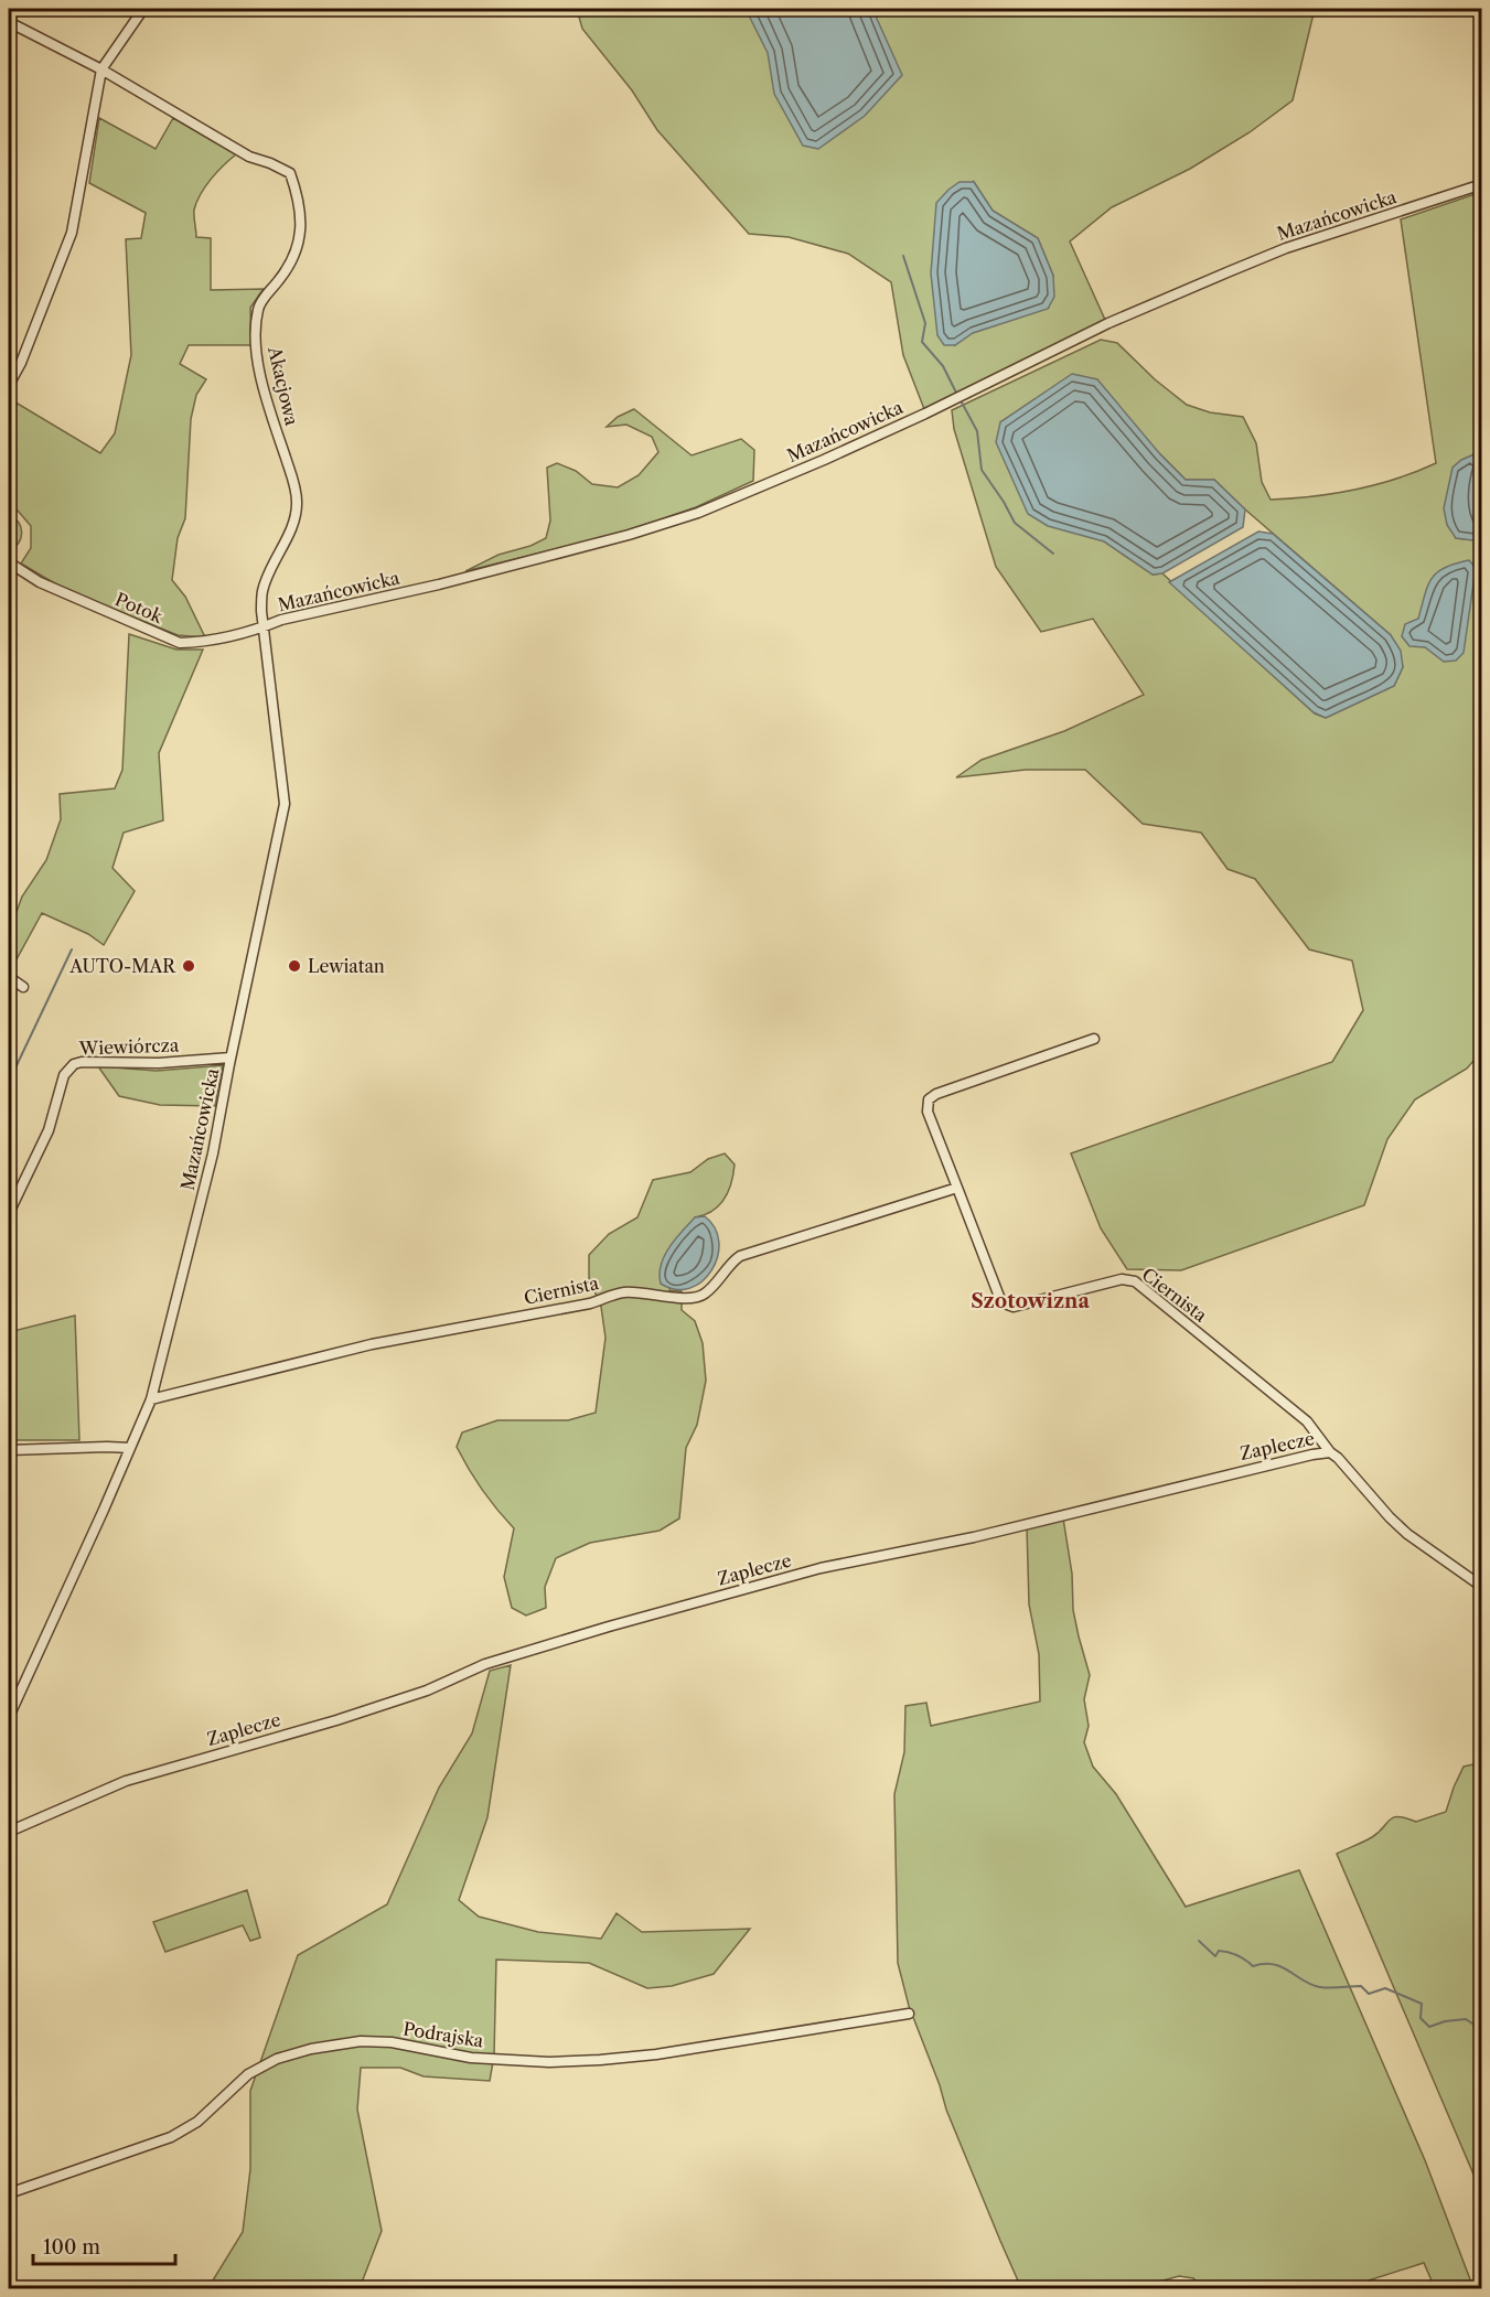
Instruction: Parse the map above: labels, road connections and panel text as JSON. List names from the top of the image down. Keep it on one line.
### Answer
{"streets":{"street":["Mazańcowicka","Akacjowa","Potok","Wiewiórcza","Ciernista","Zaplecze","Podrajska"]},"crossings":[["Mazańcowicka","Akacjowa"],["Mazańcowicka","Potok"],["Mazańcowicka","Wiewiórcza"],["Mazańcowicka","Ciernista"],["Akacjowa","Potok"],["Ciernista","Zaplecze"]],"districts":["Szotowizna"],"places":["AUTO-MAR","Lewiatan"],"scale_bar":"100 m"}
